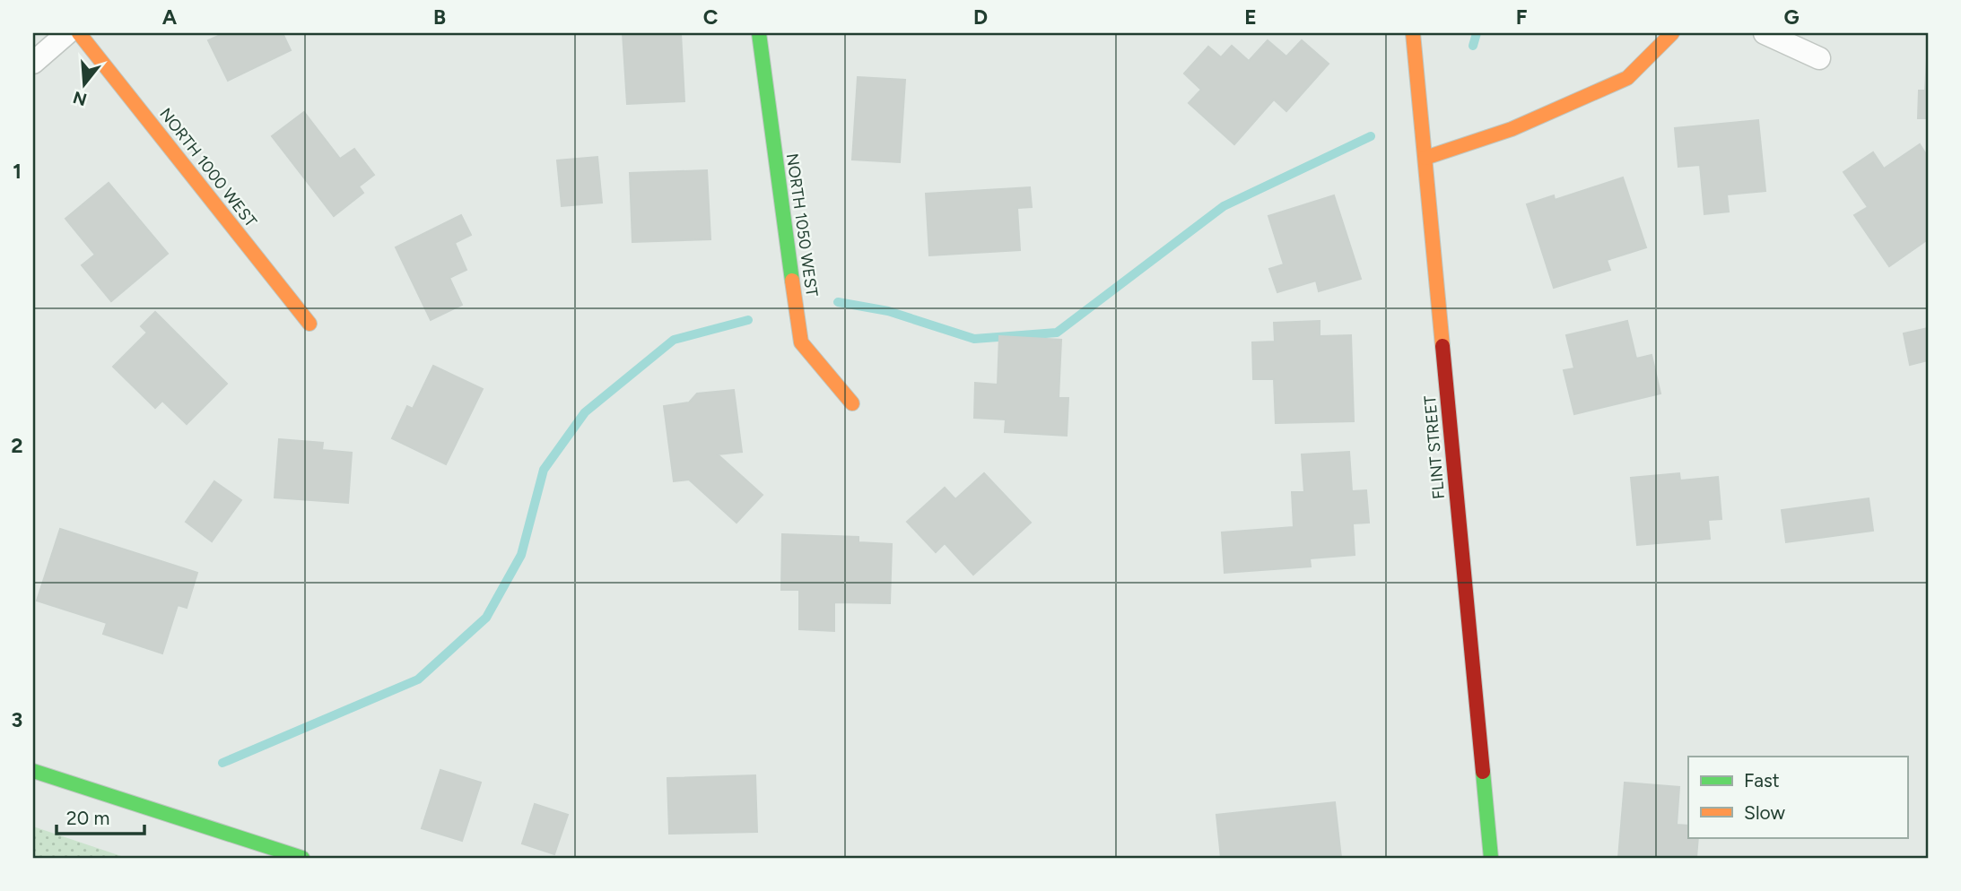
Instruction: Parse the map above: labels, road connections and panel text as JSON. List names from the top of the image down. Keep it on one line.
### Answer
{"streets":{"main road":["NORTH 1000 WEST","NORTH 1050 WEST","FLINT STREET"]},"legend":["Fast","Slow"],"scale_bar":"20 m","north":"bottom","grid":{"columns":["A","B","C","D","E","F","G"],"rows":["1","2","3"]}}
